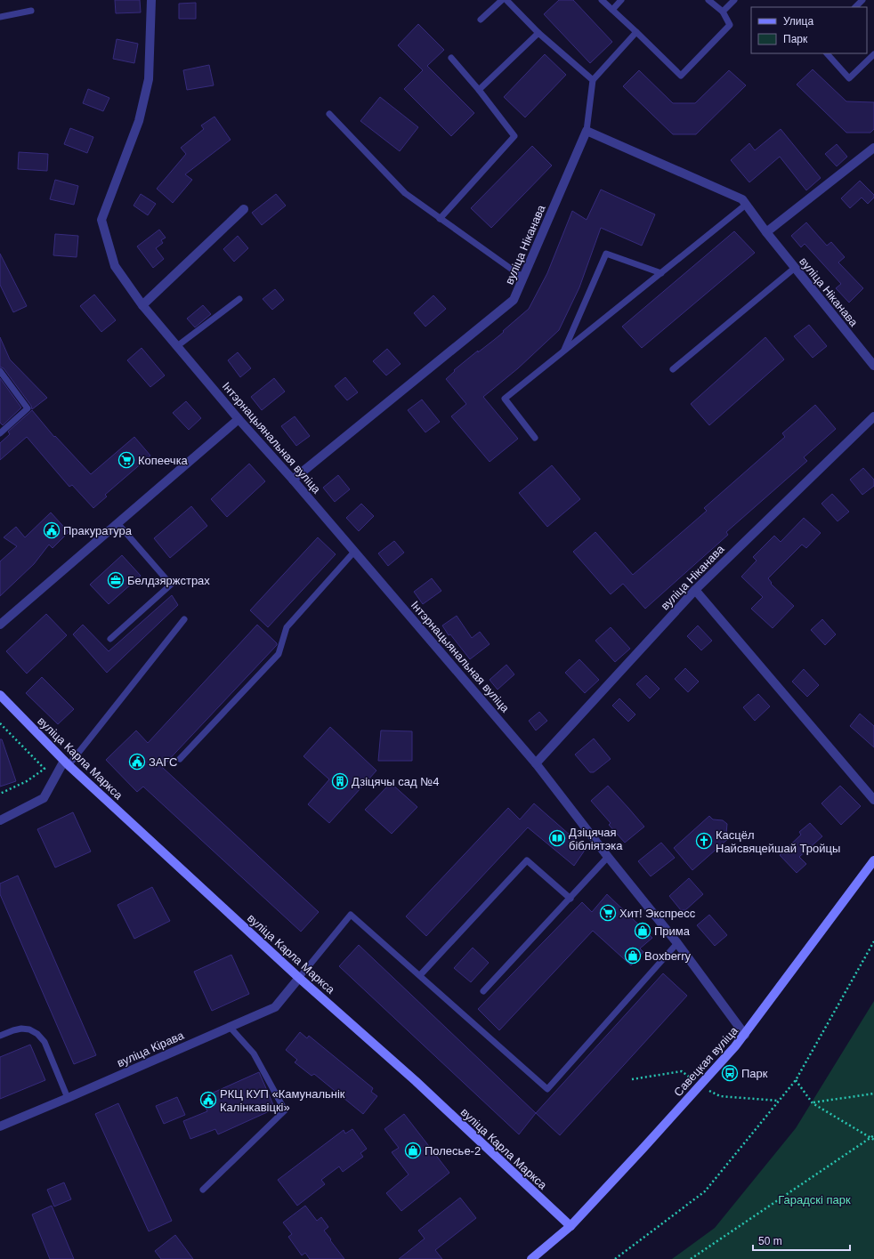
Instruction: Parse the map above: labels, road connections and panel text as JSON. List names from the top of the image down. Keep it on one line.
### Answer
{"streets":{"main road":["вуліца Карла Маркса","Савецкая вуліца"],"street":["вуліца Ніканава","Інтэрнацыянальная вуліца","вуліца Кірава"]},"crossings":[["вуліца Ніканава","Інтэрнацыянальная вуліца"],["Інтэрнацыянальная вуліца","Савецкая вуліца"],["вуліца Карла Маркса","вуліца Кірава"],["вуліца Карла Маркса","Савецкая вуліца"]],"parks":["Гарадскі парк"],"places":{"supermarket":["Копеечка","Хит! Экспресс"],"public building":["Пракуратура","ЗАГС","РКЦ КУП «Камунальнік Калінкавіцкі»"],"office":["Белдзяржстрах"],"building":["Дзіцячы сад №4"],"library":["Дзіцячая бібліятэка"],"church":["Касцёл Найсвяцейшай Тройцы"],"shop":["Прима","Boxberry","Полесье-2"],"bus stop":["Парк"]},"legend":["Улица","Парк"],"scale_bar":"50 m"}
